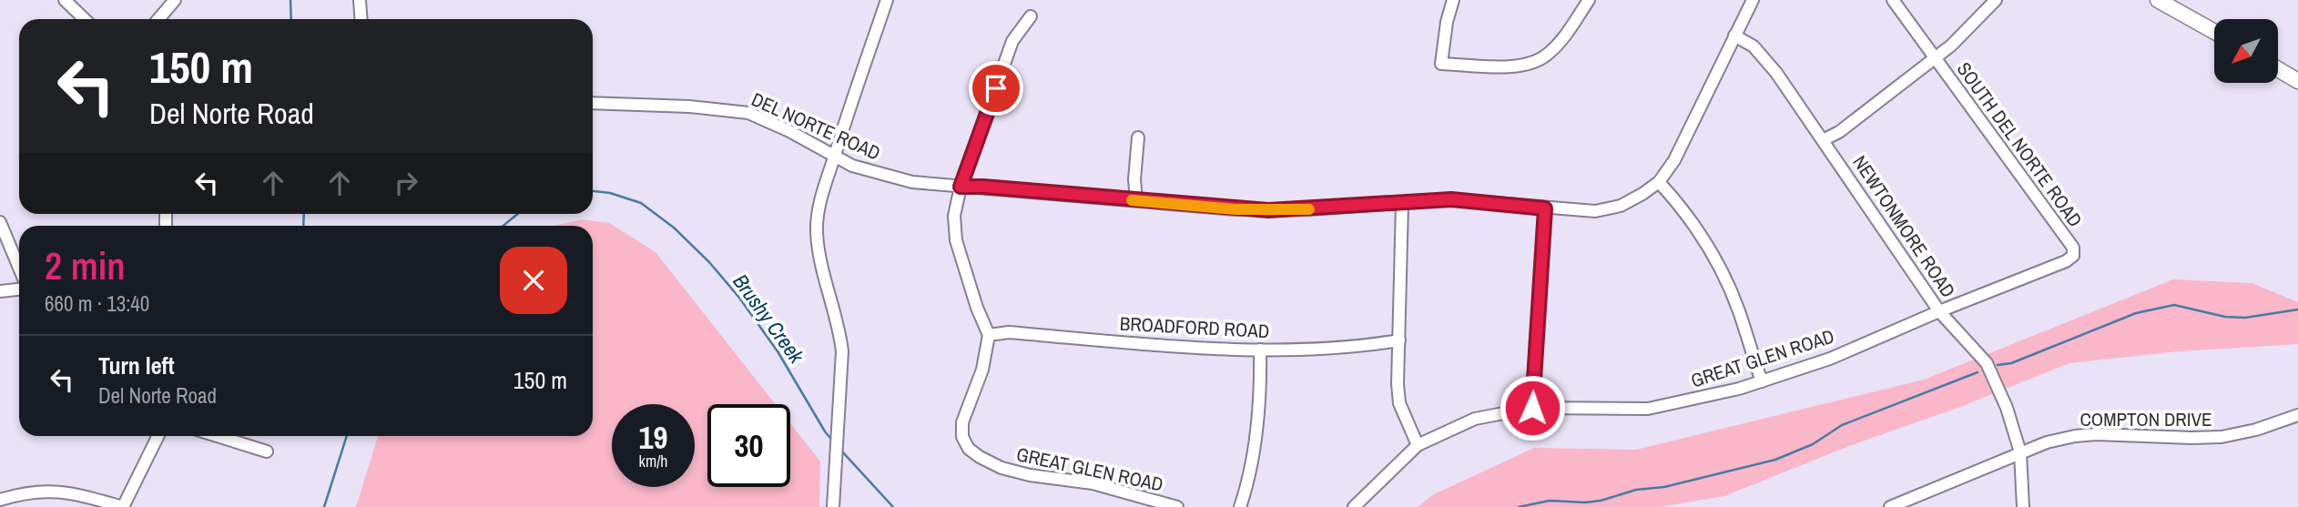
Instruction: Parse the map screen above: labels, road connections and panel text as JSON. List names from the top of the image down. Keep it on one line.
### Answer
{"streets":{"street":["DEL NORTE ROAD","SOUTH DEL NORTE ROAD","NEWTONMORE ROAD","BROADFORD ROAD","GREAT GLEN ROAD","COMPTON DRIVE"]},"crossings":[["DEL NORTE ROAD","NEWTONMORE ROAD"],["SOUTH DEL NORTE ROAD","NEWTONMORE ROAD"],["SOUTH DEL NORTE ROAD","GREAT GLEN ROAD"],["NEWTONMORE ROAD","GREAT GLEN ROAD"],["NEWTONMORE ROAD","COMPTON DRIVE"],["BROADFORD ROAD","GREAT GLEN ROAD"]],"water":["Brushy Creek"],"north":"bottom left","page":{"turn":["150 m","Del Norte Road"],"heading":["2 min","660 m · 13:40"],"list":[{"name":"Turn left","note":"Del Norte Road","value":"150 m"}],"speed":"19 km/h","limit":"30"}}
